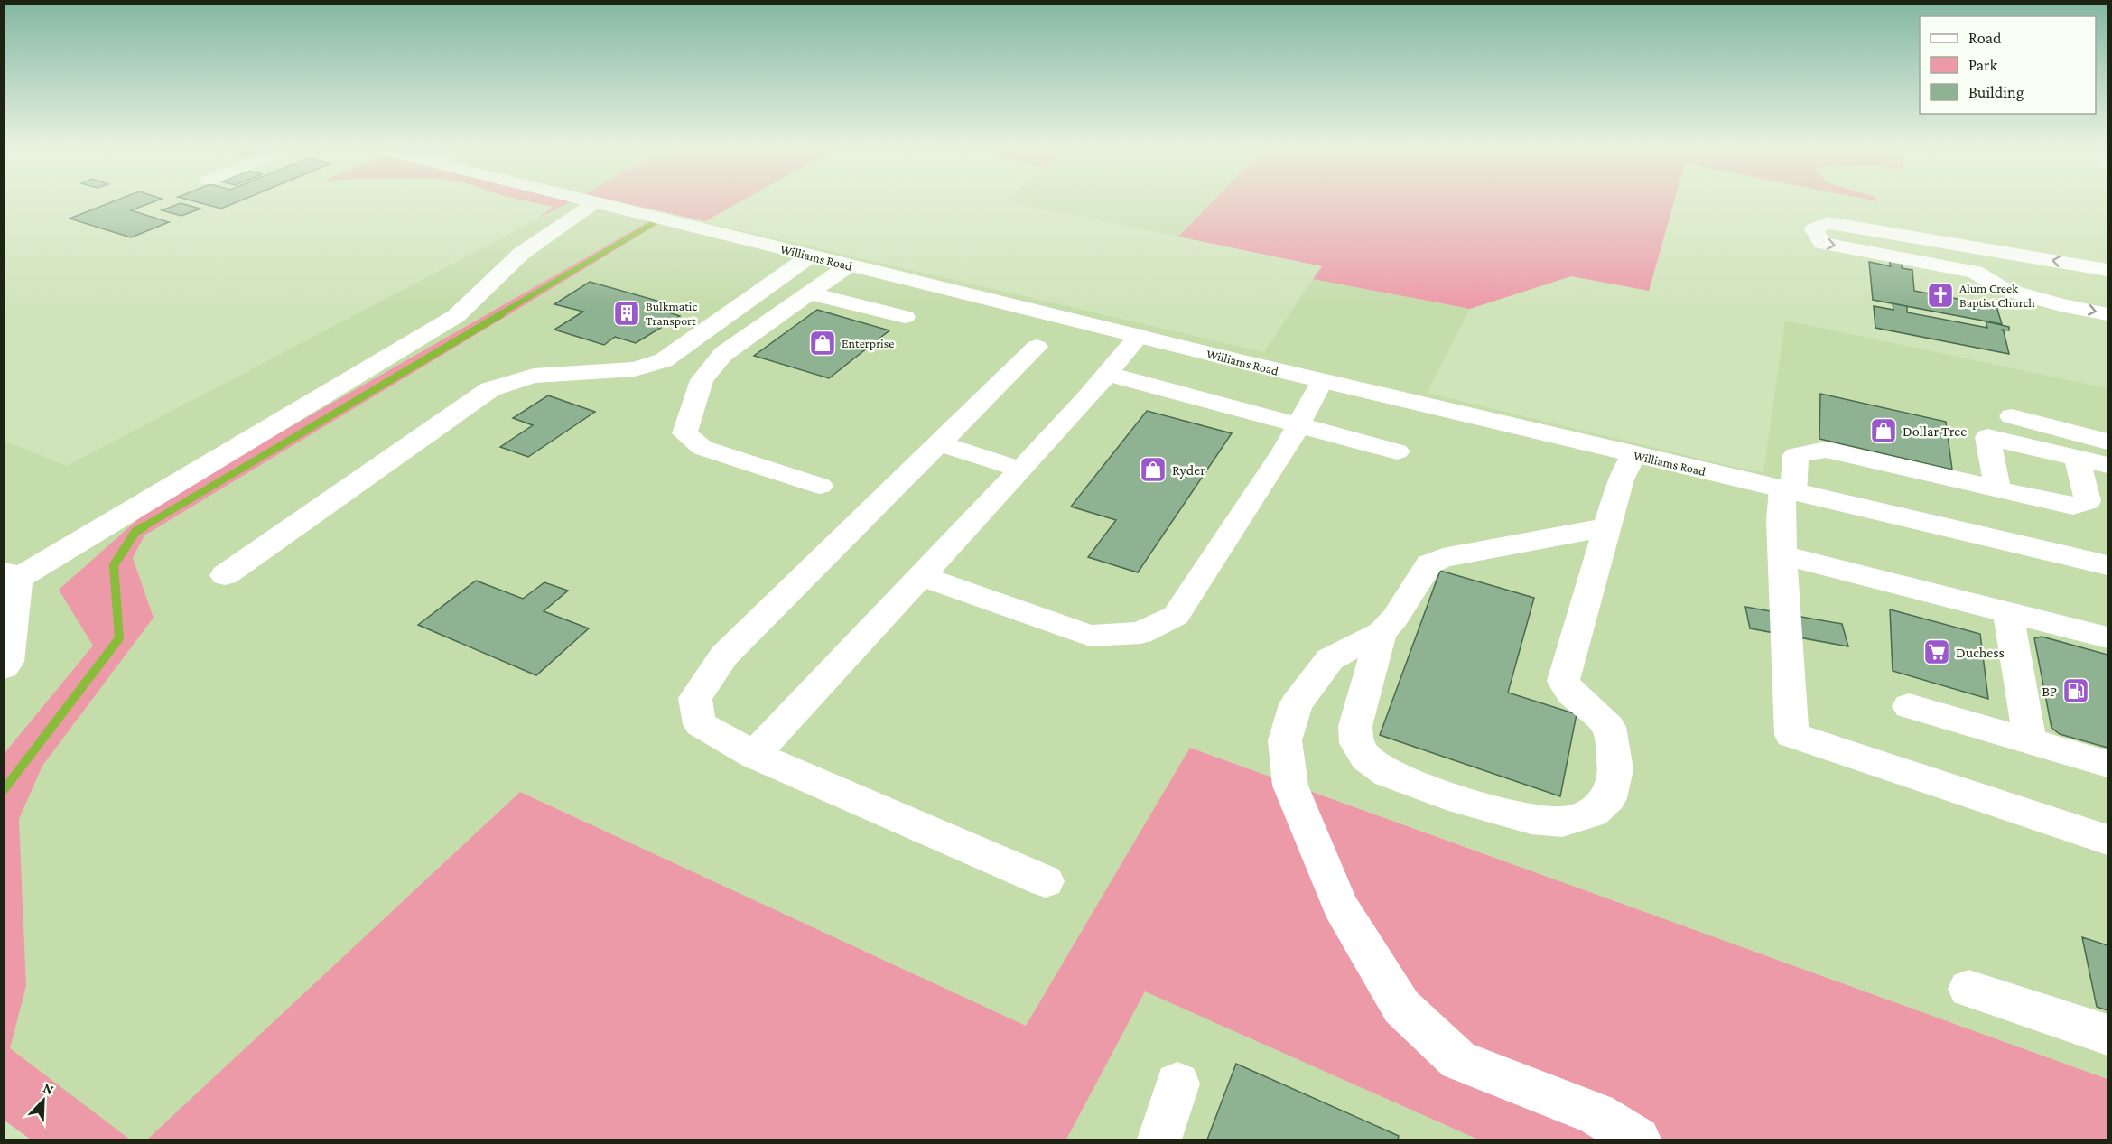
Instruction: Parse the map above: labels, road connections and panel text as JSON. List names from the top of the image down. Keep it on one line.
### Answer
{"streets":{"main road":["Williams Road"]},"places":{"church":["Alum Creek Baptist Church"],"building":["Bulkmatic Transport"],"shop":["Enterprise","Dollar Tree","Ryder"],"supermarket":["Duchess"],"fuel station":["BP"]},"legend":["Road","Park","Building"],"north":"top right"}
